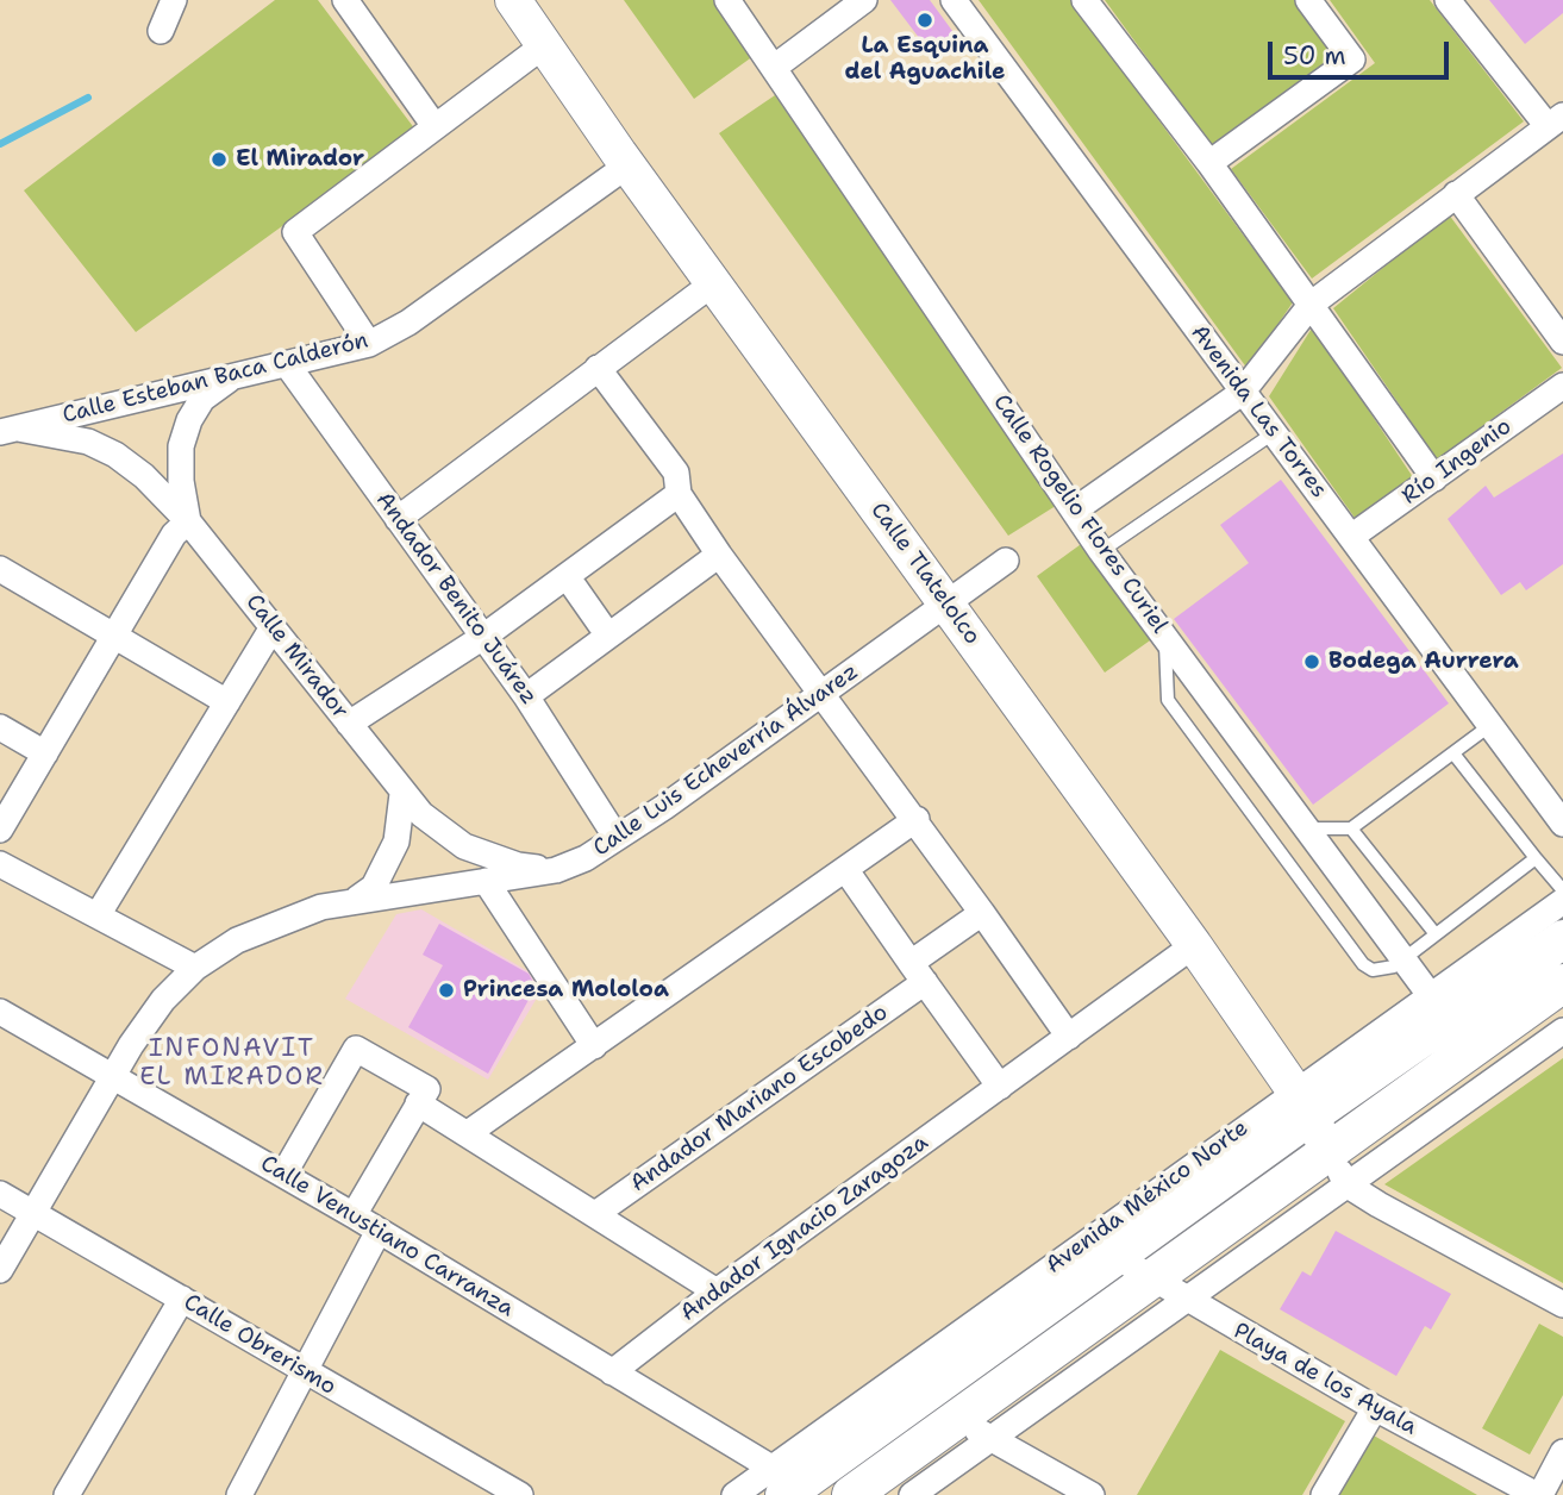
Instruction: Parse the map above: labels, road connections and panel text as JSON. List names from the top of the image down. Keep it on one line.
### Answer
{"streets":{"main road":["Avenida México Norte"],"street":["Calle Esteban Baca Calderón","Avenida Las Torres","Río Ingenio","Calle Rogelio Flores Curiel","Calle Tlatelolco","Andador Benito Juárez","Calle Mirador","Calle Luis Echeverría Álvarez","Andador Mariano Escobedo","Andador Ignacio Zaragoza","Calle Venustiano Carranza","Calle Obrerismo","Playa de los Ayala"]},"crossings":[["Calle Esteban Baca Calderón","Calle Tlatelolco"],["Calle Esteban Baca Calderón","Andador Benito Juárez"],["Calle Esteban Baca Calderón","Calle Mirador"],["Avenida Las Torres","Río Ingenio"],["Calle Rogelio Flores Curiel","Avenida México Norte"],["Calle Tlatelolco","Calle Luis Echeverría Álvarez"],["Calle Tlatelolco","Avenida México Norte"],["Calle Tlatelolco","Andador Ignacio Zaragoza"],["Andador Benito Juárez","Calle Luis Echeverría Álvarez"],["Calle Mirador","Calle Luis Echeverría Álvarez"],["Calle Luis Echeverría Álvarez","Calle Venustiano Carranza"],["Calle Luis Echeverría Álvarez","Calle Obrerismo"],["Avenida México Norte","Calle Venustiano Carranza"],["Avenida México Norte","Playa de los Ayala"],["Andador Ignacio Zaragoza","Calle Venustiano Carranza"]],"districts":["INFONAVIT EL MIRADOR"],"places":["La Esquina del Aguachile","El Mirador","Bodega Aurrera","Princesa Mololoa"],"scale_bar":"50 m"}
